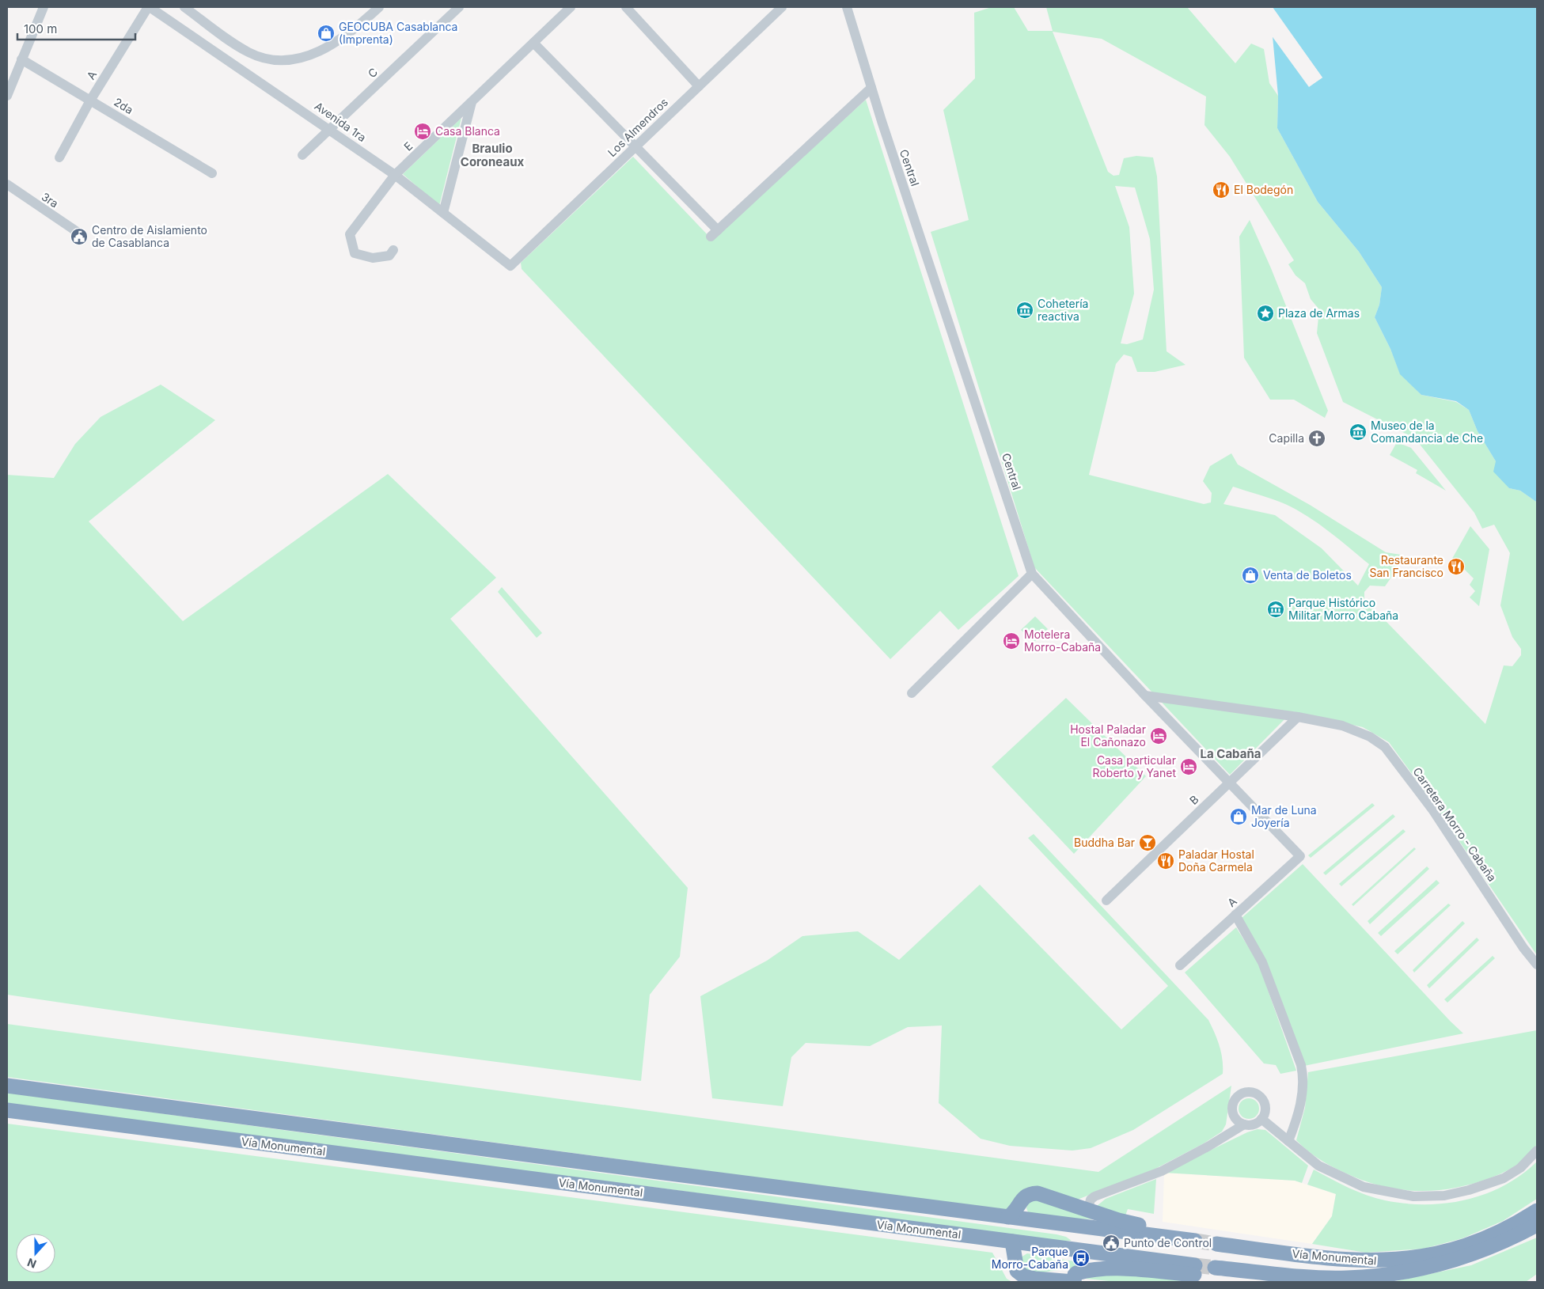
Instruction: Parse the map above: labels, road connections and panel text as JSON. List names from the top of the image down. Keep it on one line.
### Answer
{"streets":{"highway":["Vía Monumental"],"street":["C","A","2da","Avenida 1ra","Los Almendros","E","Central","3ra","B","Carretera Morro - Cabaña"]},"crossings":[["C","Avenida 1ra"],["A","2da"],["A","Avenida 1ra"],["A","Central"],["Avenida 1ra","Los Almendros"],["Avenida 1ra","E"],["Central","B"],["Central","Carretera Morro - Cabaña"],["B","Carretera Morro - Cabaña"]],"districts":["Braulio Coroneaux","La Cabaña"],"places":{"shop":["GEOCUBA Casablanca (Imprenta)","Venta de Boletos","Mar de Luna Joyería"],"hotel":["Casa Blanca","Motelera Morro-Cabaña","Hostal Paladar El Cañonazo","Casa particular Roberto y Yanet"],"restaurant":["El Bodegón","Restaurante San Francisco","Paladar Hostal Doña Carmela"],"public building":["Centro de Aislamiento de Casablanca","Punto de Control"],"museum":["Cohetería reactiva","Museo de la Comandancia de Che","Parque Histórico Militar Morro Cabaña"],"place":["Plaza de Armas"],"church":["Capilla"],"bar":["Buddha Bar"],"bus stop":["Parque Morro-Cabaña"]},"scale_bar":"100 m","north":"bottom"}
